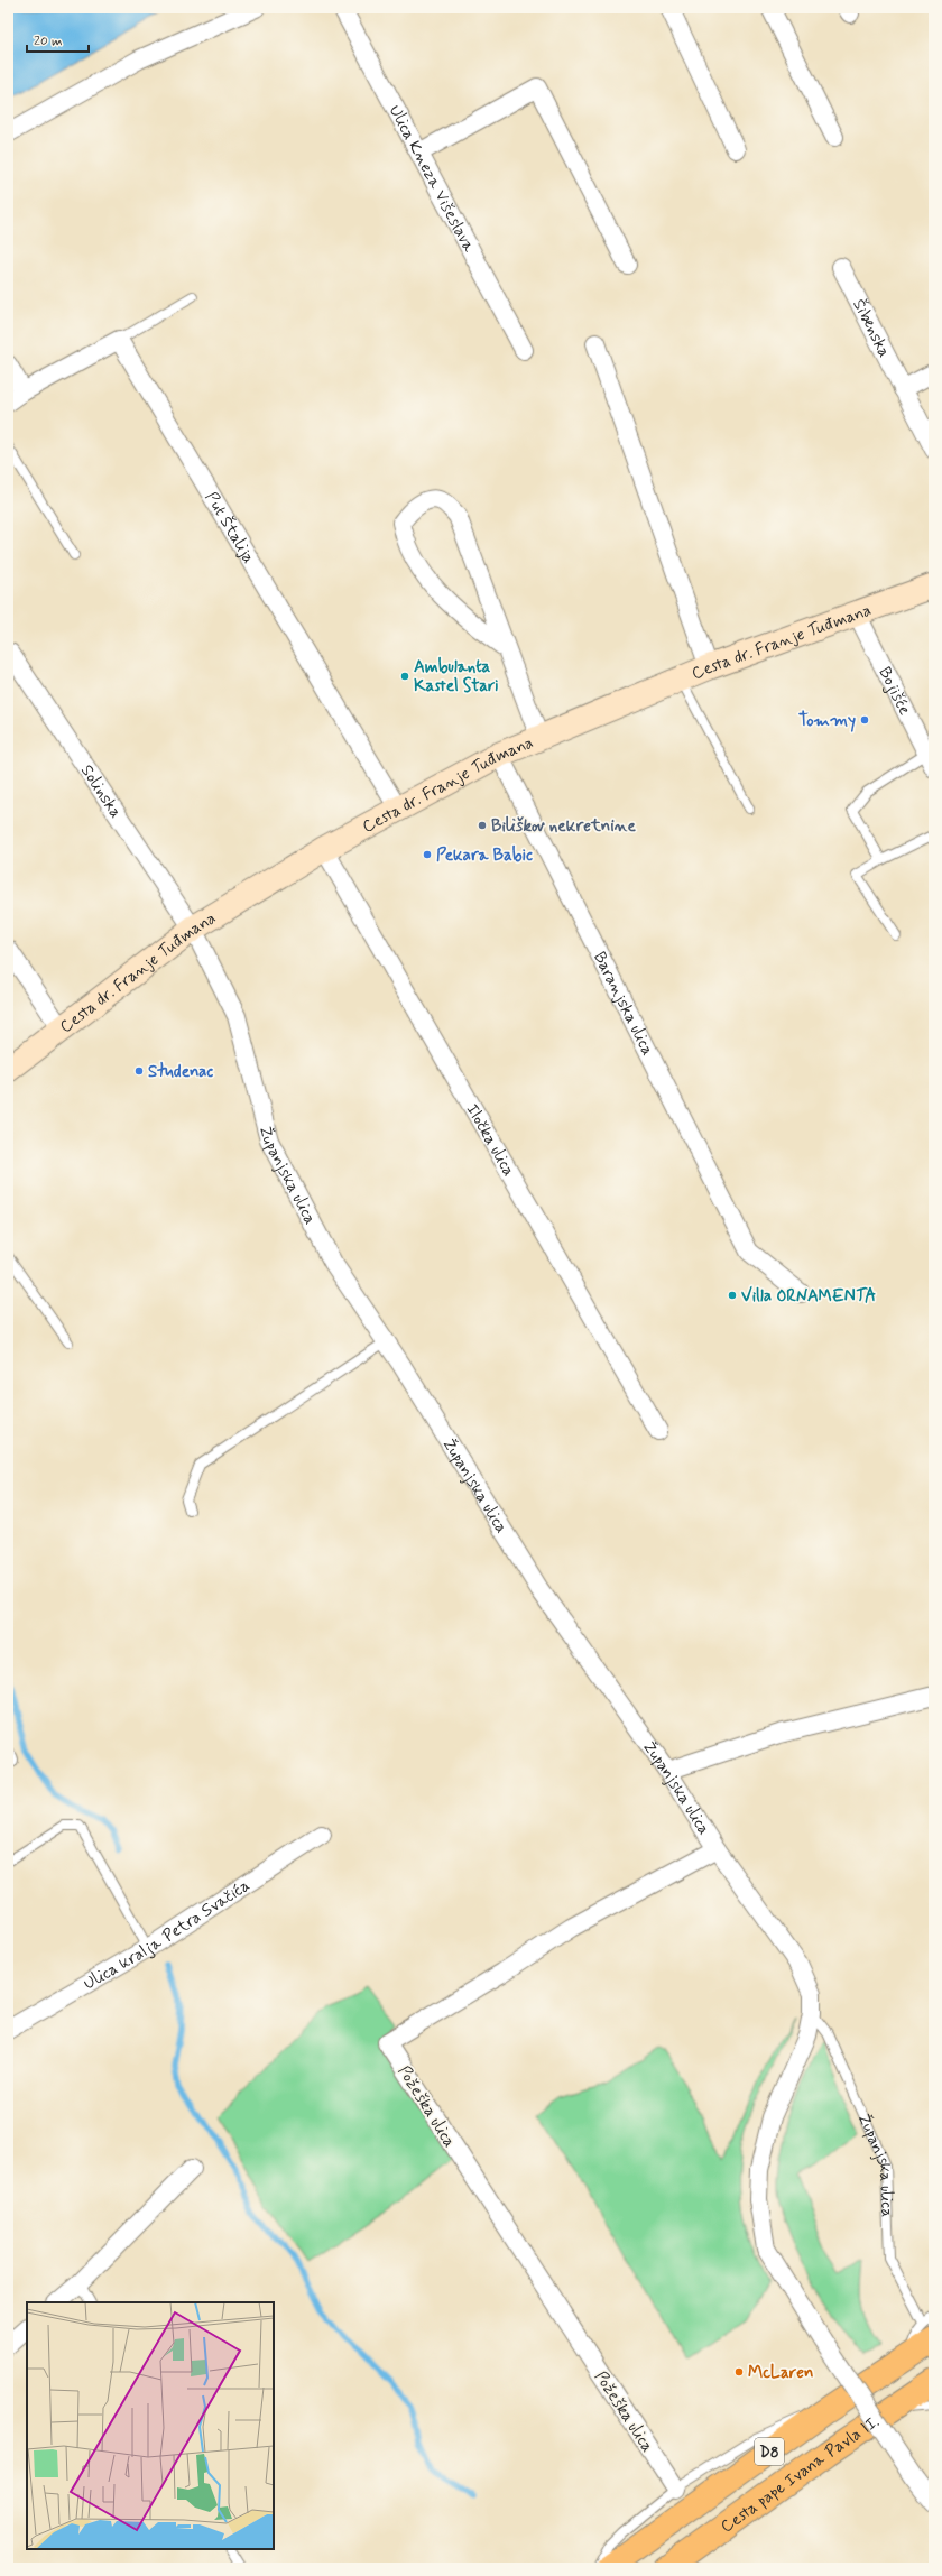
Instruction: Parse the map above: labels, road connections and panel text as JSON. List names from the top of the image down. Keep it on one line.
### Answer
{"streets":{"main road":["Cesta dr. Franje Tuđmana","D8","Cesta pape Ivana Pavla II."],"street":["Ulica Kneza Višeslava","Šibenska","Put Štalija","Bojišće","Solinska","Baranjska ulica","Iločka ulica","Županjska ulica","Ulica kralja Petra Svačića","Požeška ulica"]},"crossings":[["Put Štalija","Cesta dr. Franje Tuđmana"],["Cesta dr. Franje Tuđmana","Bojišće"],["Cesta dr. Franje Tuđmana","Solinska"],["Cesta dr. Franje Tuđmana","Baranjska ulica"],["Cesta dr. Franje Tuđmana","Iločka ulica"],["Cesta dr. Franje Tuđmana","Županjska ulica"],["Solinska","Županjska ulica"],["Županjska ulica","Požeška ulica"],["Županjska ulica","Cesta pape Ivana Pavla II."]],"places":["Ambulanta Kastel Stari","Tommy","Biliškov nekretnine","Pekara Babic","Studenac","Villa ORNAMENTA","McLaren"],"scale_bar":"20 m"}
